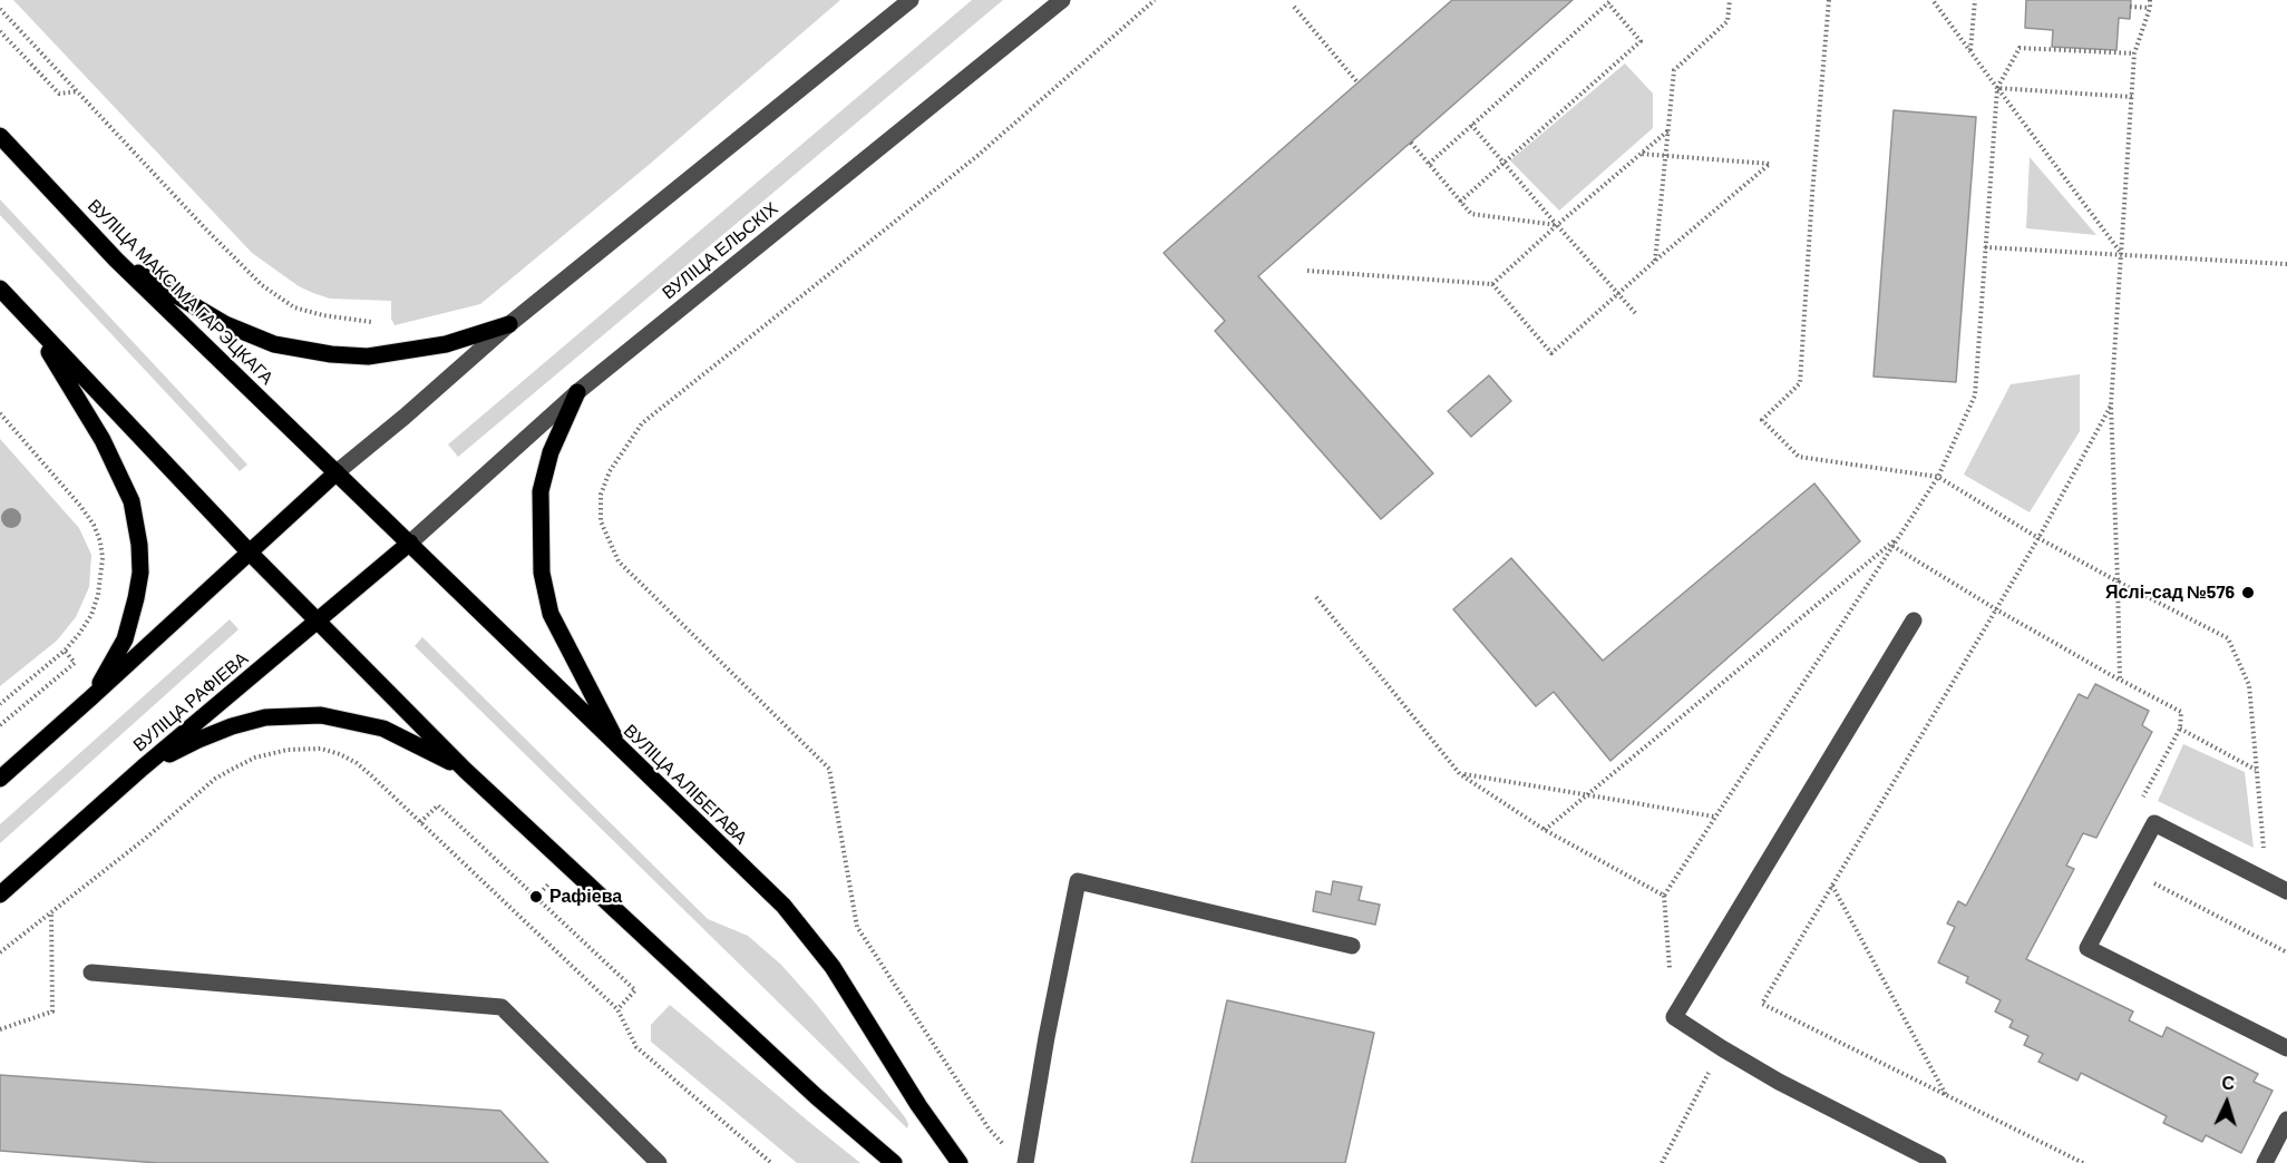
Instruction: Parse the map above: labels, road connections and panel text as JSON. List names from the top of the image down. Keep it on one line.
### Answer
{"streets":{"main road":["ВУЛІЦА МАКСІМА ГАРЭЦКАГА","ВУЛІЦА РАФІЕВА","ВУЛІЦА АЛІБЕГАВА"],"street":["ВУЛІЦА ЕЛЬСКІХ"]},"crossings":[["ВУЛІЦА ЕЛЬСКІХ","ВУЛІЦА РАФІЕВА"],["ВУЛІЦА ЕЛЬСКІХ","ВУЛІЦА АЛІБЕГАВА"],["ВУЛІЦА МАКСІМА ГАРЭЦКАГА","ВУЛІЦА АЛІБЕГАВА"],["ВУЛІЦА РАФІЕВА","ВУЛІЦА АЛІБЕГАВА"]],"places":["Яслі-сад №576","Рафіева"],"north":"top"}
